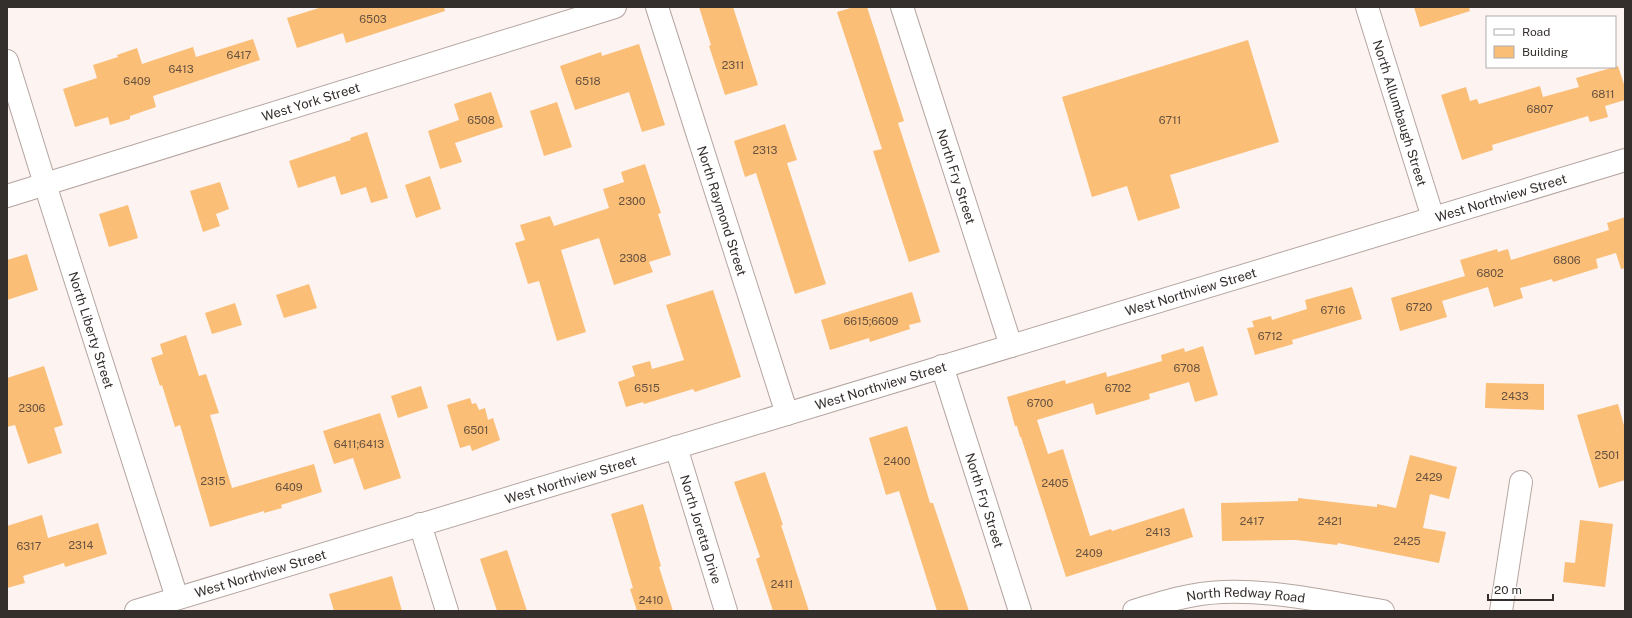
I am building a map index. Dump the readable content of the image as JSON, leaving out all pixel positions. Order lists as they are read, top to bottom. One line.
{"streets":{"street":["West York Street","North Allumbaugh Street","North Fry Street","West Northview Street","North Raymond Street","North Liberty Street","North Joretta Drive","North Redway Road"]},"crossings":[["West York Street","North Liberty Street"],["North Allumbaugh Street","West Northview Street"],["North Fry Street","West Northview Street"],["West Northview Street","North Raymond Street"],["West Northview Street","North Liberty Street"],["West Northview Street","North Joretta Drive"]],"house_numbers":["6503","6417","2311","6413","6409","6518","6811","6807","6508","6711","2313","2300","2308","6806","6802","6720","6716","6615;6609","6712","6708","6515","6702","2433","6700","2306","6501","6411;6413","2501","2400","2429","2315","2405","6409","2417","2421","2413","2425","2314","6317","2409","2411","2410"],"legend":["Road","Building"],"scale_bar":"20 m"}
